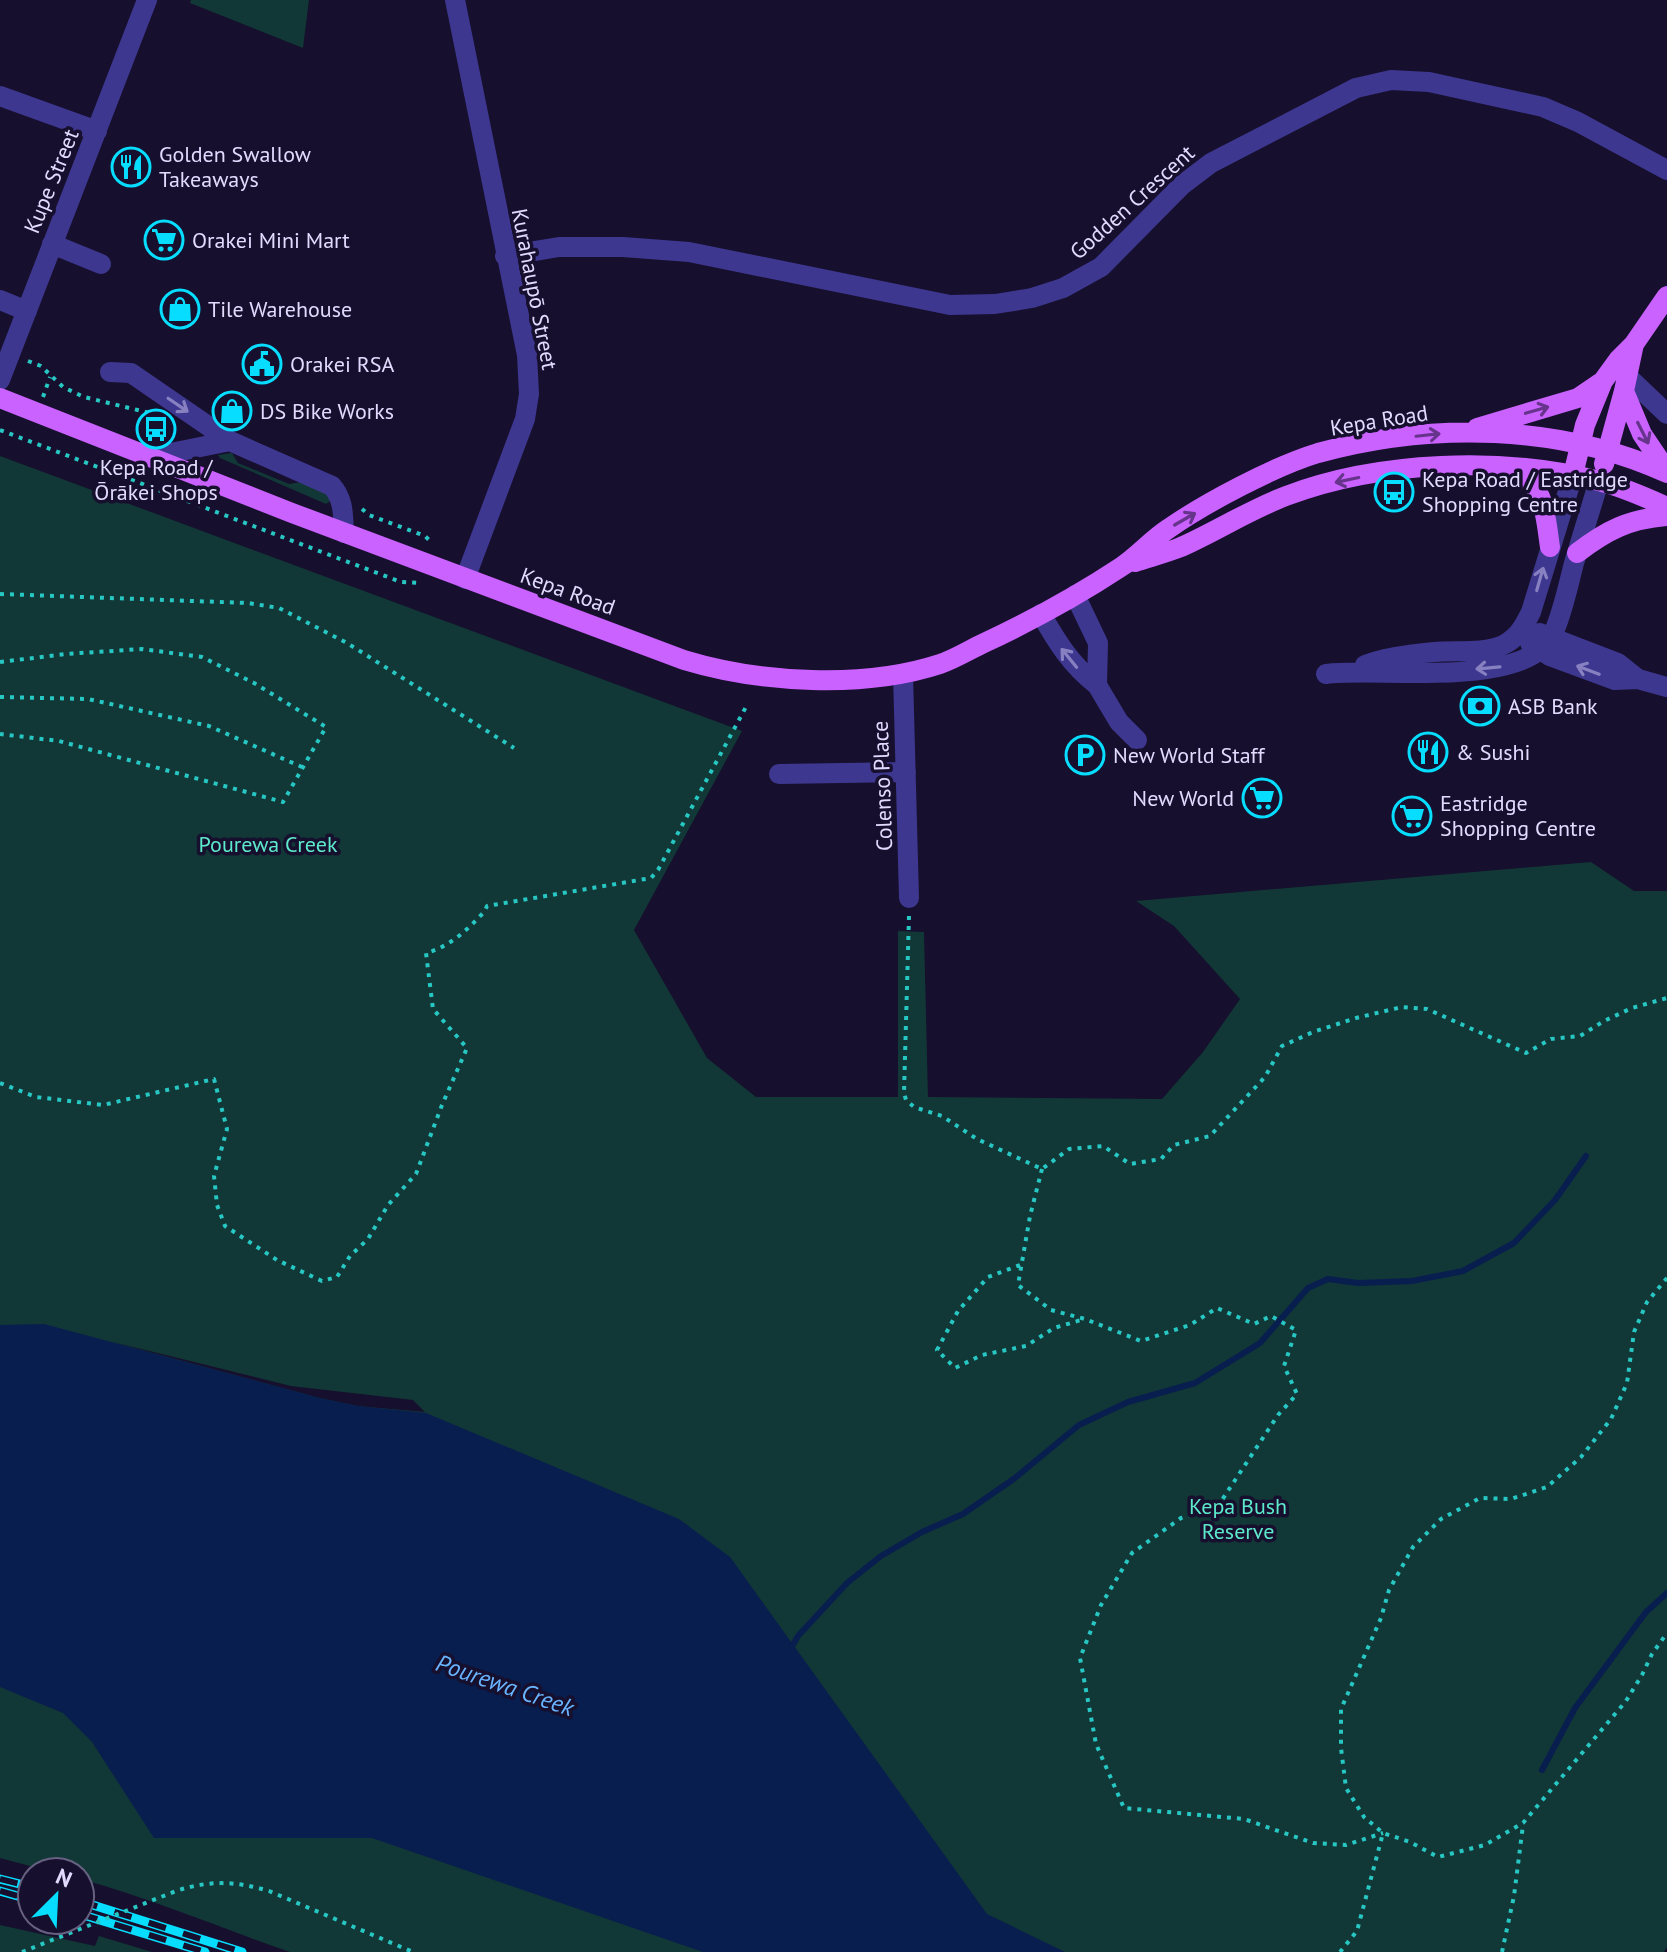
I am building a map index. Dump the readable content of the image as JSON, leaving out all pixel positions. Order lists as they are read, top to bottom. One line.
{"streets":{"main road":["Kepa Road"],"street":["Kupe Street","Godden Crescent","Kurahaupō Street","Colenso Place"]},"crossings":[["Godden Crescent","Kurahaupō Street"],["Kurahaupō Street","Kepa Road"],["Kepa Road","Colenso Place"]],"water":["Pourewa Creek"],"parks":["Pourewa Creek","Kepa Bush Reserve"],"places":{"restaurant":["Golden Swallow Takeaways","& Sushi"],"supermarket":["Orakei Mini Mart","New World","Eastridge Shopping Centre"],"shop":["Tile Warehouse","DS Bike Works"],"public building":["Orakei RSA"],"bus stop":["Kepa Road / Ōrākei Shops","Kepa Road / Eastridge Shopping Centre"],"bank":["ASB Bank"],"parking":["New World Staff"]},"north":"top right"}
